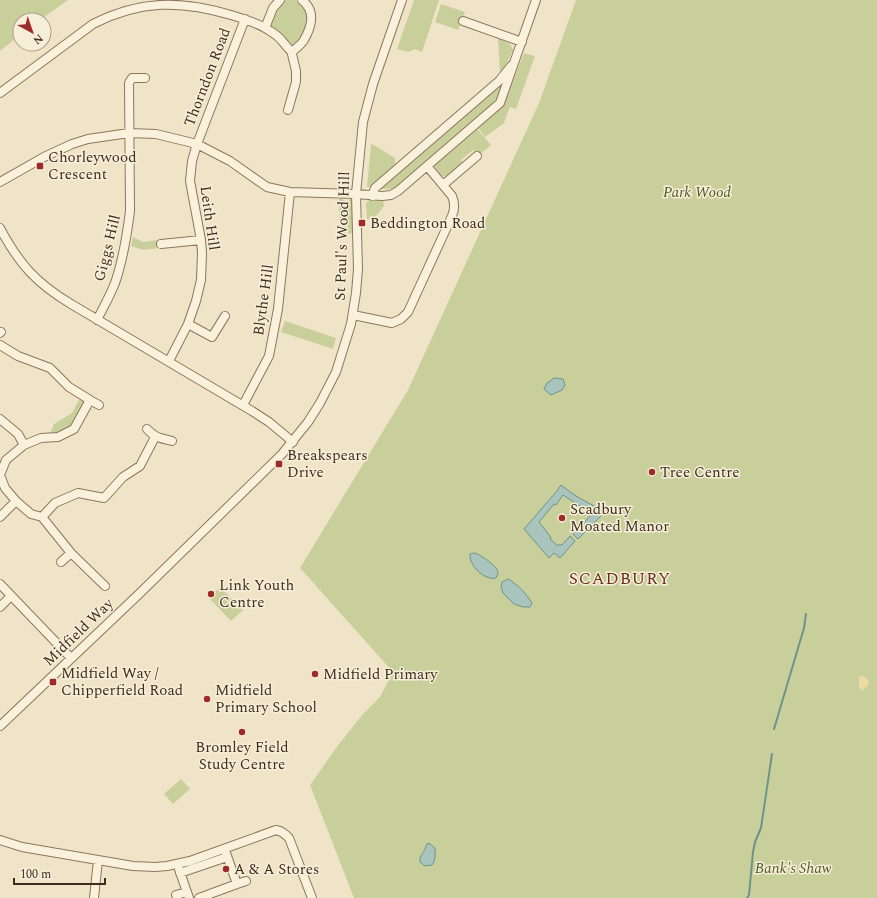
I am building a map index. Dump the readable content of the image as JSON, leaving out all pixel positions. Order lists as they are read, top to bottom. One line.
{"streets":{"street":["Thorndon Road","Leith Hill","St Paul's Wood Hill","Giggs Hill","Blythe Hill","Midfield Way"]},"crossings":[["Thorndon Road","Leith Hill"],["St Paul's Wood Hill","Midfield Way"]],"districts":["SCADBURY"],"parks":["Park Wood","Bank's Shaw"],"places":{"transit":["Chorleywood Crescent","Beddington Road","Breakspears Drive","Midfield Way / Chipperfield Road"],"other":["Tree Centre","Scadbury Moated Manor","Link Youth Centre","Midfield Primary","Midfield Primary School","Bromley Field Study Centre","A & A Stores"]},"scale_bar":"100 m","north":"bottom right"}
